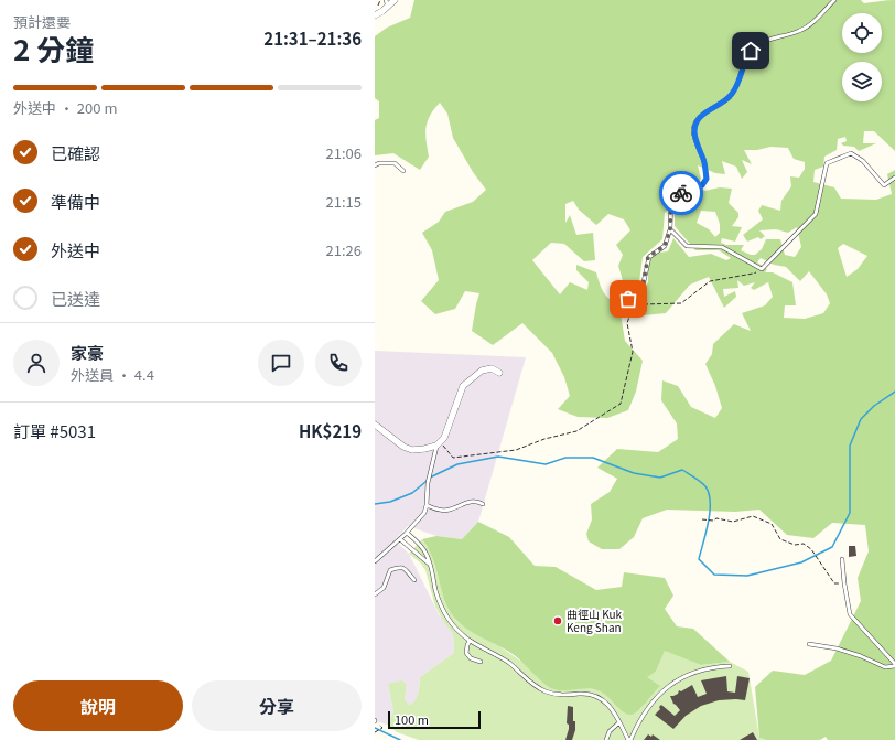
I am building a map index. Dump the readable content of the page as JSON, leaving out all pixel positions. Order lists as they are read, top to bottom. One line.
{"places":["曲徑山 Kuk Keng Shan"],"scale_bar":"100 m","page":{"heading":["2 分鐘","預計還要","21:31–21:36"],"panel":["家豪","外送員 · 4.4","訂單 #5031","HK$219"],"bar":"外送中 · 200 m","list":[["已確認","21:06"],["準備中","21:15"],["外送中","21:26"],"已送達"],"buttons":["說明","分享"],"scale":"100 m"}}
